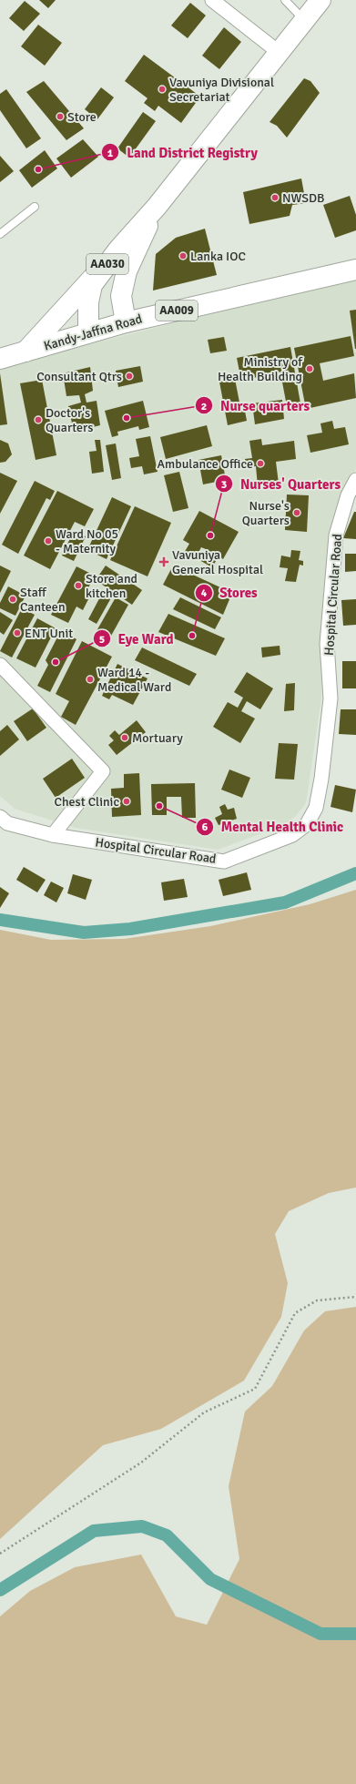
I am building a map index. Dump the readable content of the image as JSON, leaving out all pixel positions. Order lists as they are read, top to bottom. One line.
{"streets":{"highway":["AA030","AA009","Kandy-Jaffna Road"],"street":["Hospital Circular Road"]},"crossings":[["AA030","Kandy-Jaffna Road"]],"places":{"other":["Vavuniya Divisional Secretariat","Store","Land District Registry","NWSDB","Lanka IOC","Ministry of Health Building","Consultant Qtrs","Nurse quarters","Doctor's Quarters","Ambulance Office","Nurse's Quarters","Nurses' Quarters","Ward No 05 - Maternity","Store and kitchen","Staff Canteen","ENT Unit","Stores","Eye Ward","Ward 14 - Medical Ward","Mortuary","Chest Clinic","Mental Health Clinic"],"health":["Vavuniya General Hospital"]}}
